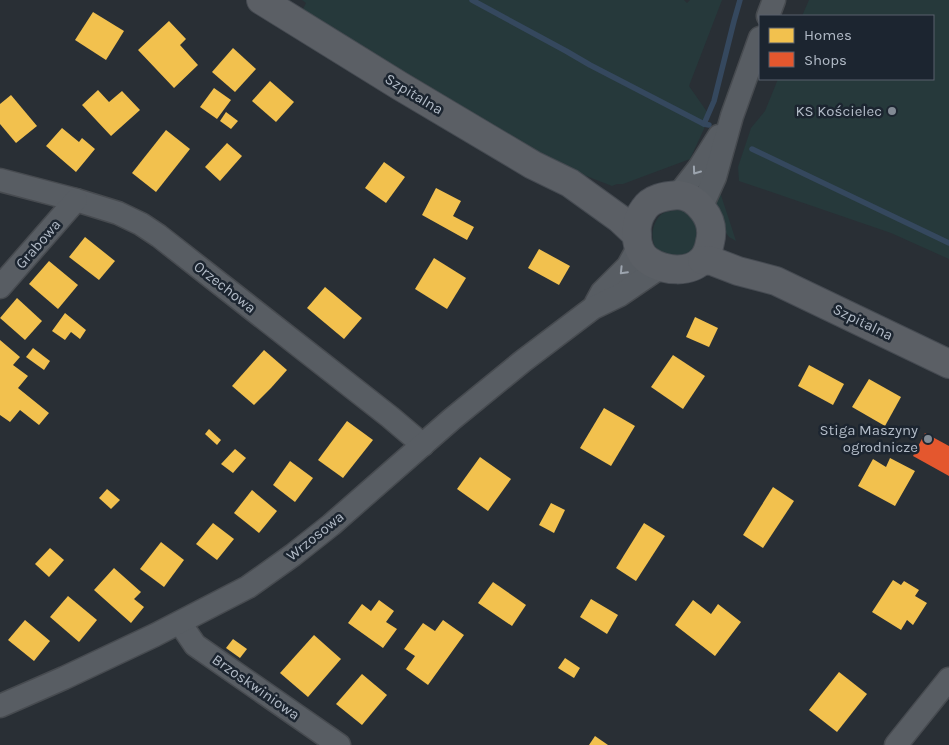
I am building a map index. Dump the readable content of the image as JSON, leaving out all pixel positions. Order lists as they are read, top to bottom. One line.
{"streets":{"main road":["Szpitalna"],"street":["Grabowa","Orzechowa","Wrzosowa","Brzoskwiniowa"]},"crossings":[["Szpitalna","Wrzosowa"],["Grabowa","Orzechowa"],["Orzechowa","Wrzosowa"],["Wrzosowa","Brzoskwiniowa"]],"places":["KS Kościelec","Stiga Maszyny ogrodnicze"],"legend":["Homes","Shops"]}
